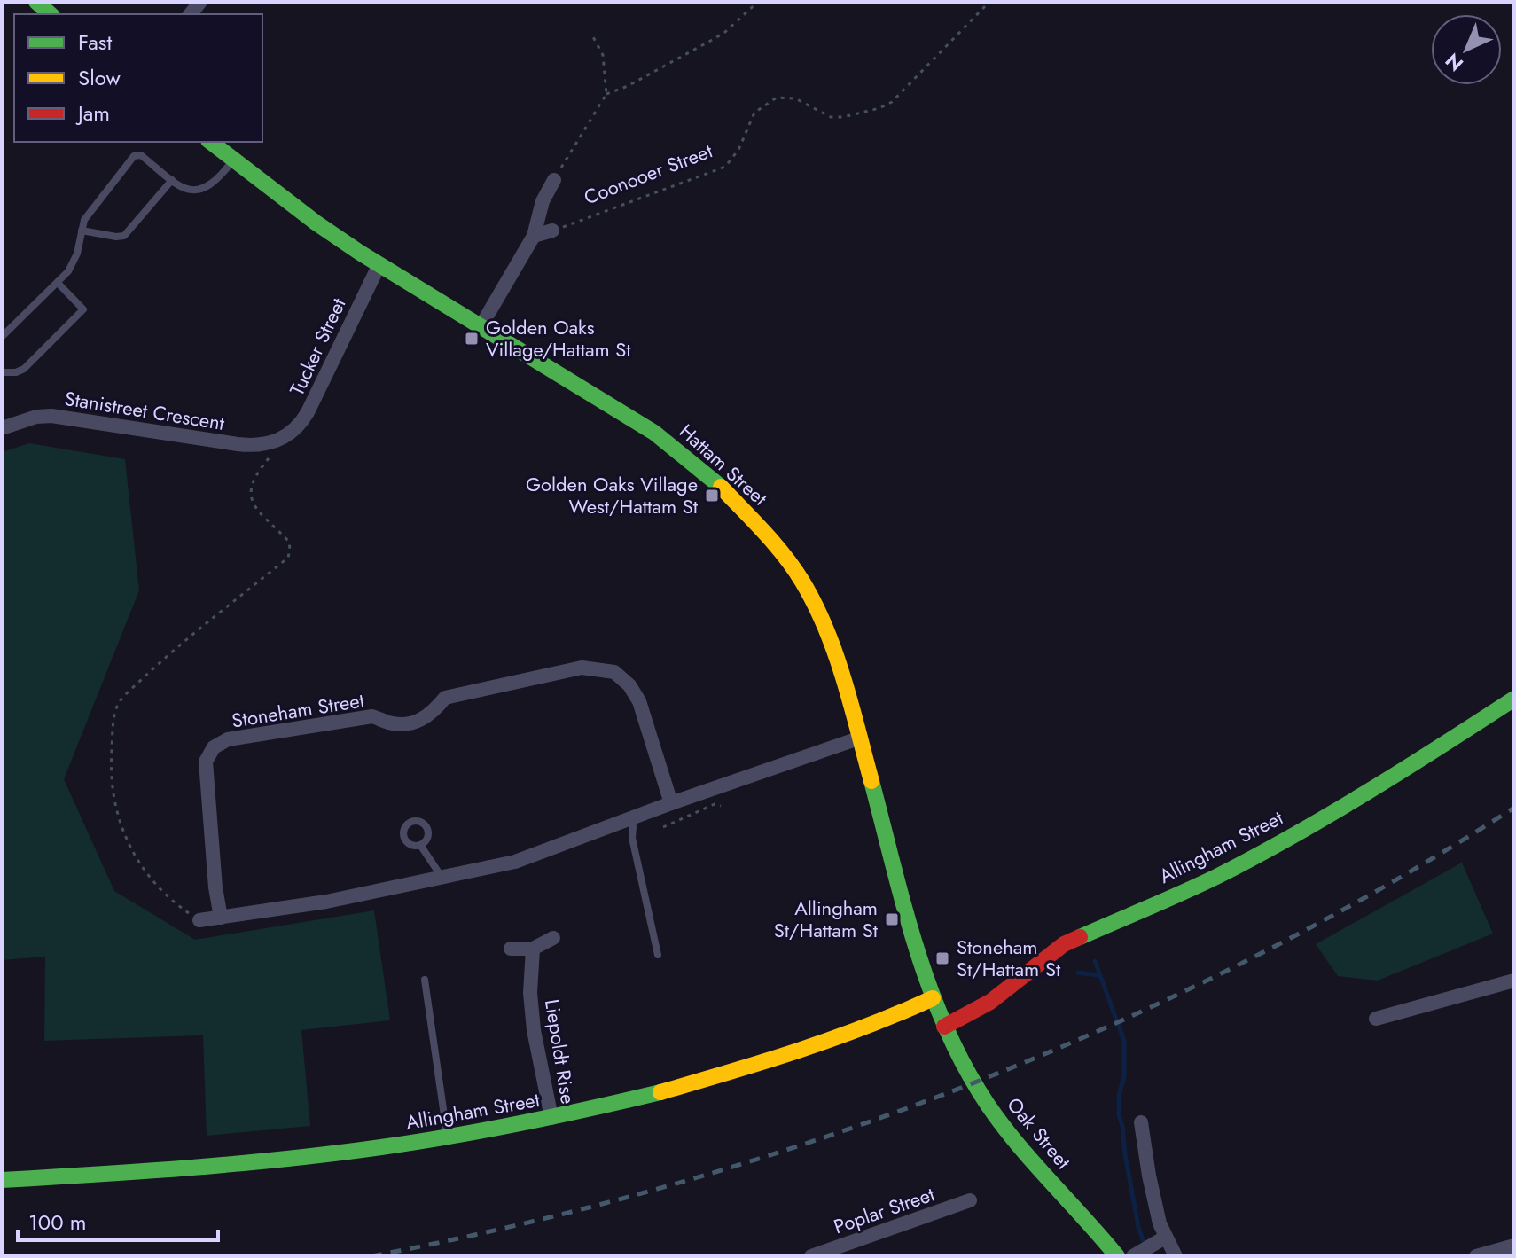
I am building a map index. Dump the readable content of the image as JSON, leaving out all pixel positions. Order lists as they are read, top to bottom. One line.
{"streets":{"street":["Coonooer Street","Tucker Street","Stanistreet Crescent","Hattam Street","Stoneham Street","Allingham Street","Liepoldt Rise","Oak Street","Poplar Street"]},"crossings":[["Coonooer Street","Hattam Street"],["Tucker Street","Stanistreet Crescent"],["Tucker Street","Hattam Street"],["Hattam Street","Allingham Street"],["Hattam Street","Oak Street"],["Allingham Street","Liepoldt Rise"],["Allingham Street","Oak Street"]],"places":{"transit":["Golden Oaks Village/Hattam St","Golden Oaks Village West/Hattam St","Allingham St/Hattam St","Stoneham St/Hattam St"]},"legend":["Fast","Slow","Jam"],"scale_bar":"100 m","north":"bottom left"}
